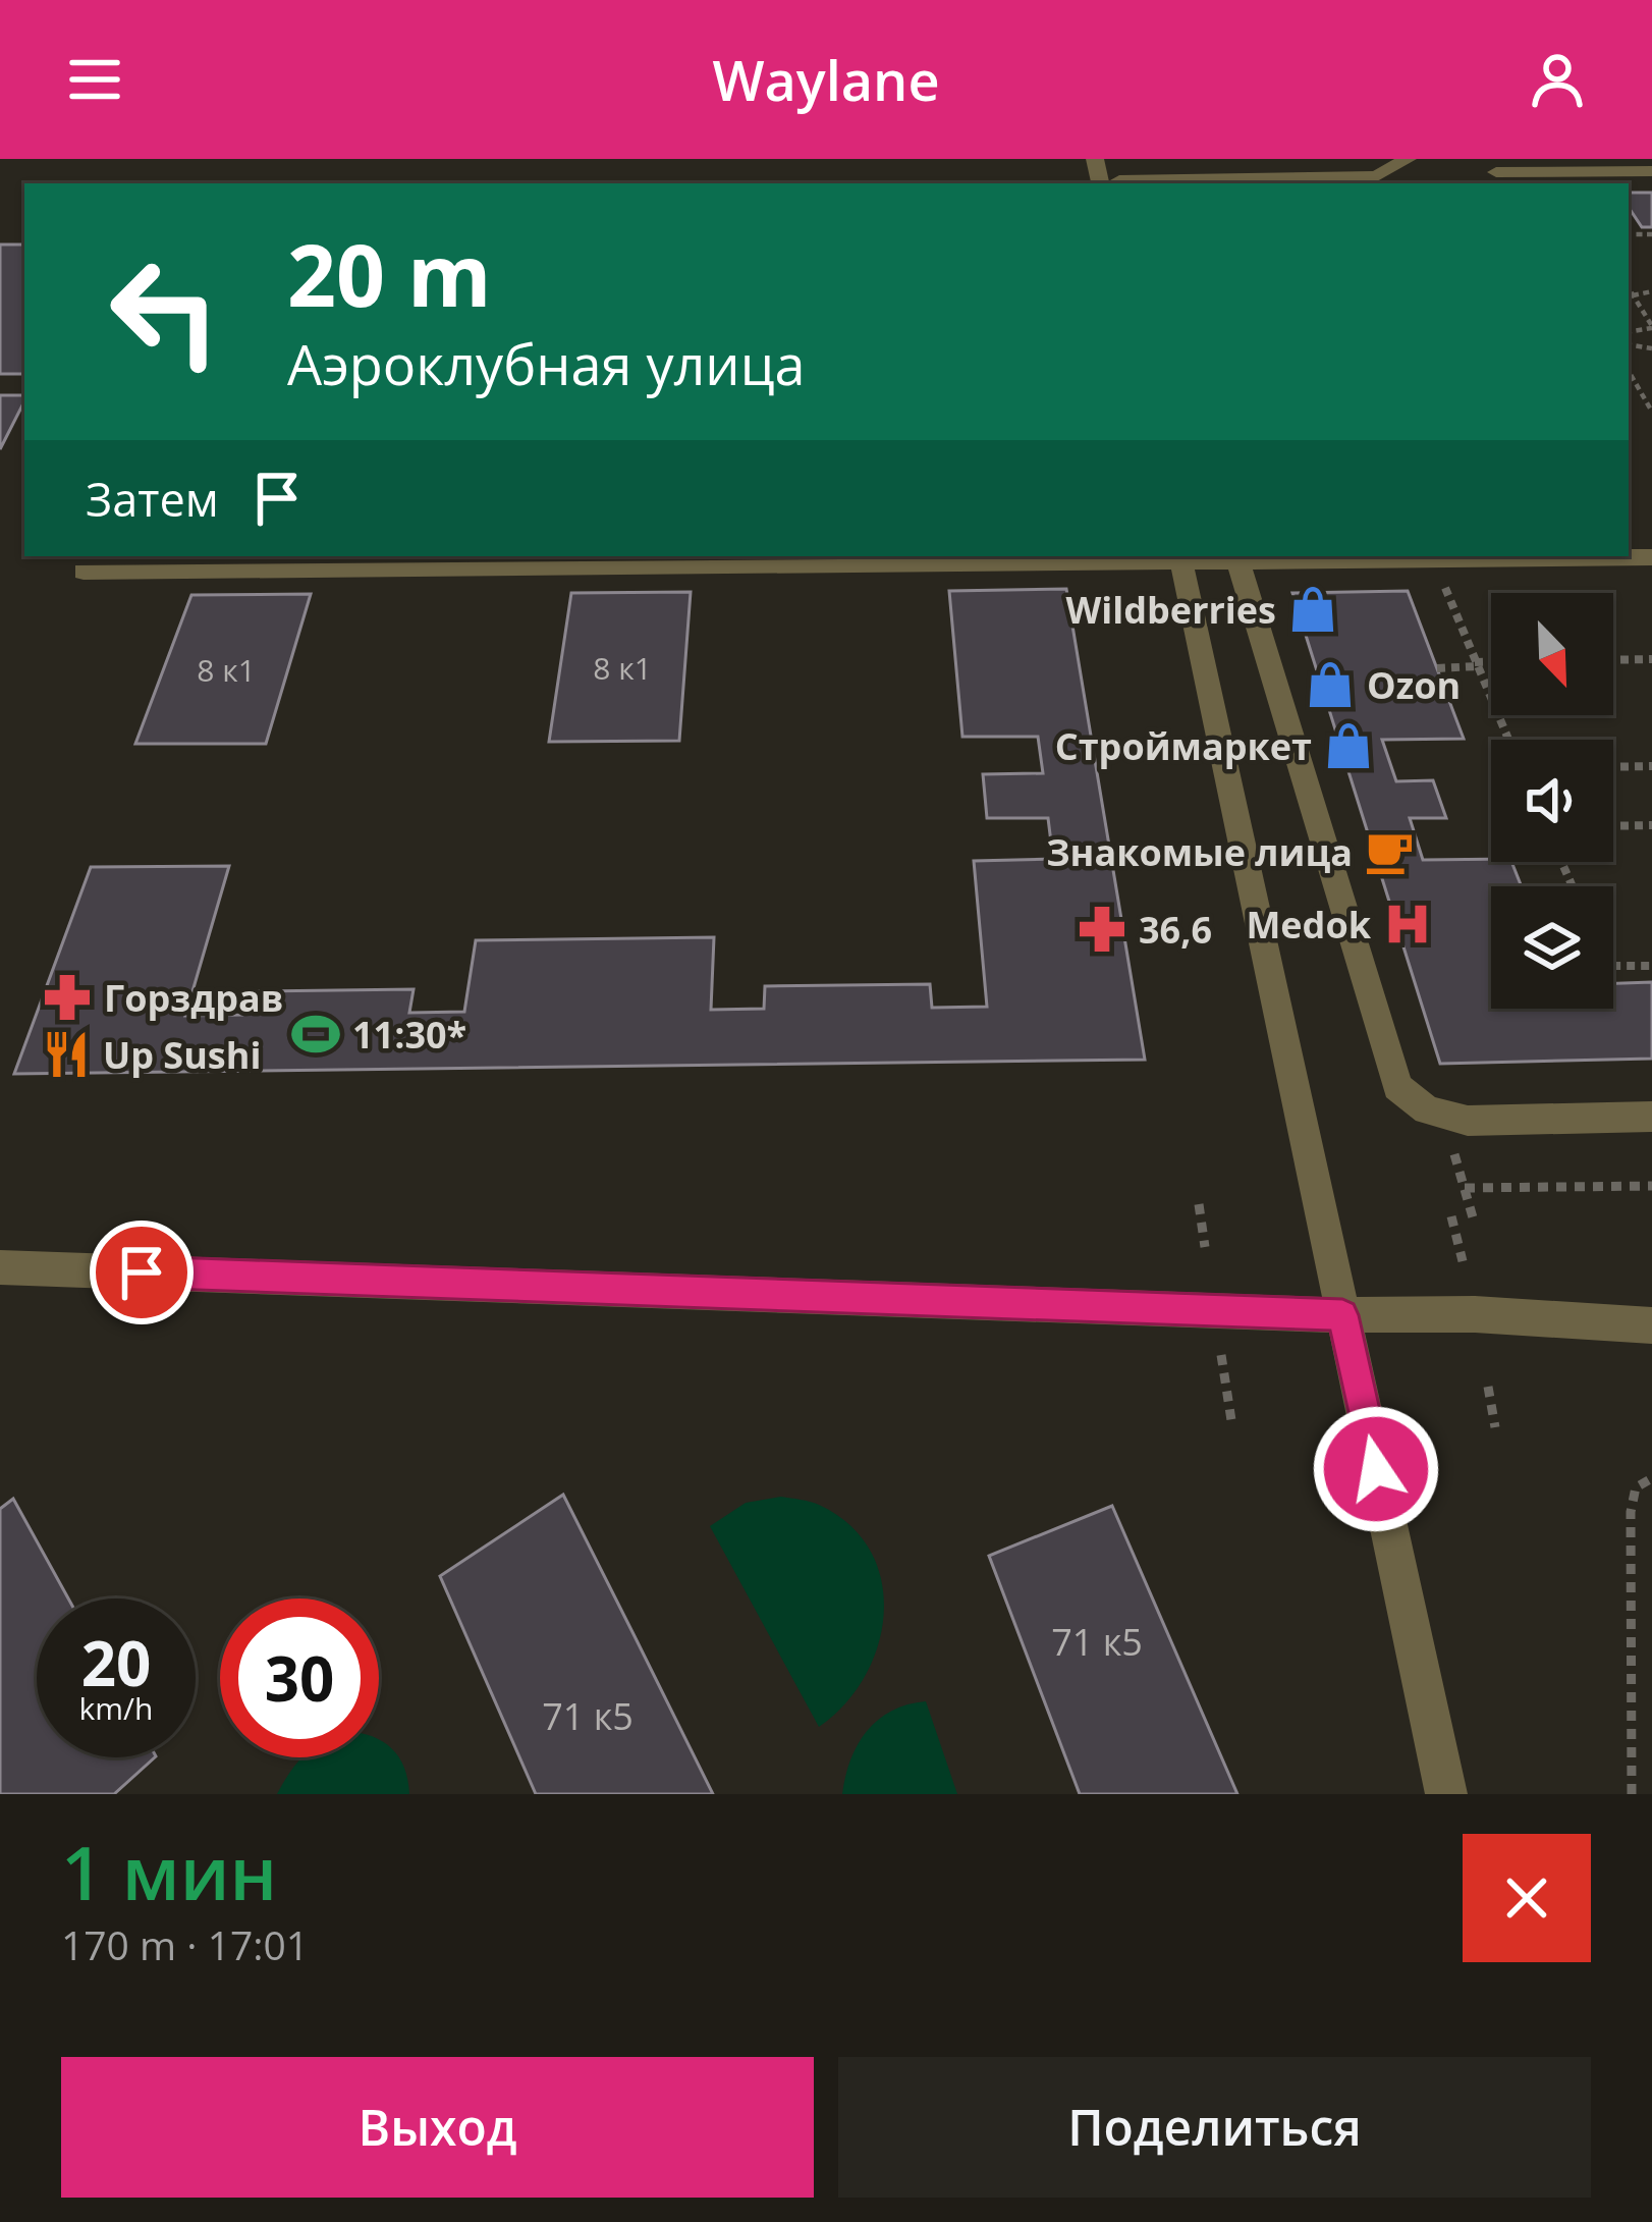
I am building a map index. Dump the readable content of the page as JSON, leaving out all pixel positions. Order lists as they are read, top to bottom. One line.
{"places":{"shop":["Wildberries","Ozon","Строймаркет"],"cafe":["Знакомые лица"],"hospital":["Medok"],"pharmacy":["36,6","Горздрав"],"sports":["11:30*"],"restaurant":["Up Sushi"]},"house_numbers":["8 к1","8 к1","71 к5","71 к5"],"north":"bottom right","page":{"header":"Waylane","turn":["20 m","Аэроклубная улица"],"then":"Затем","speed":"20 km/h","limit":"30","heading":["1 мин","170 m · 17:01"],"buttons":["Выход","Поделиться"]}}
